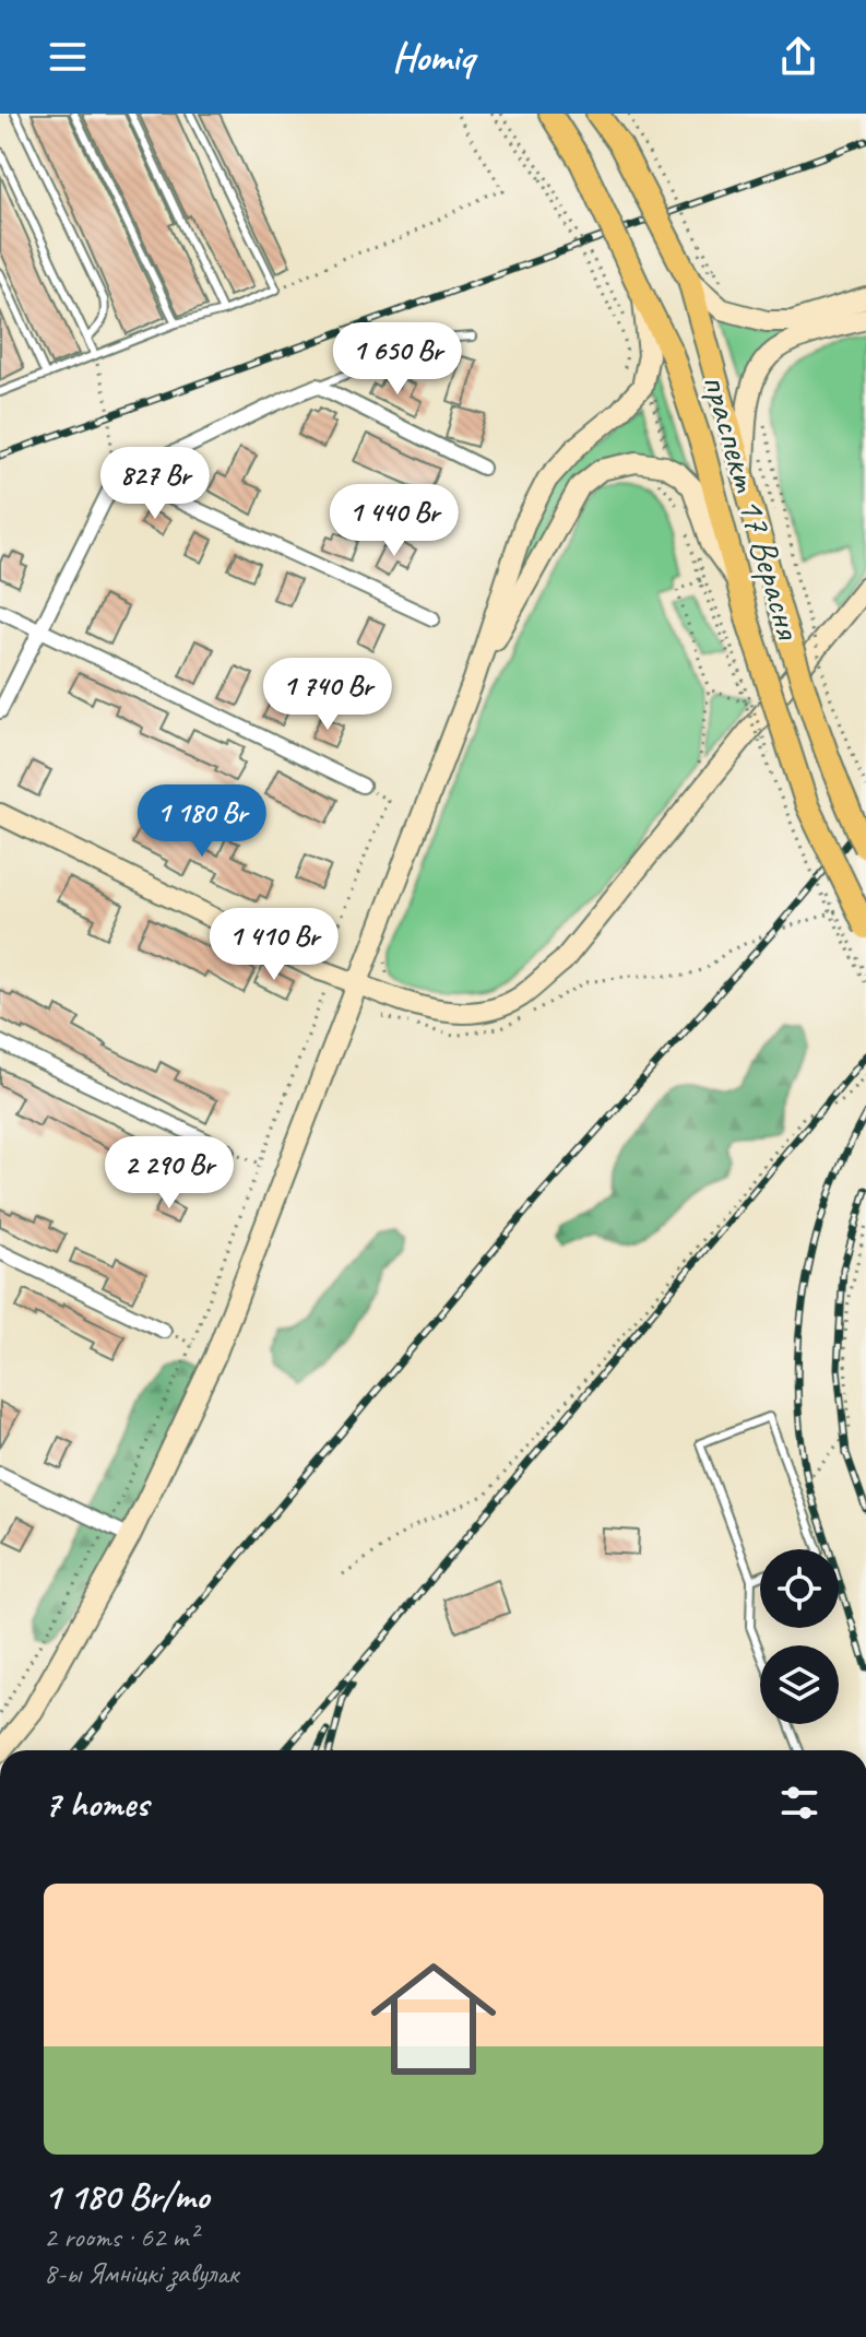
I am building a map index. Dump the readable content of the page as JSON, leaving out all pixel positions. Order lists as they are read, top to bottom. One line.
{"streets":{"main road":["праспект 17 Верасня"]},"page":{"header":"Homiq","price":["1 650 Br","827 Br","1 440 Br","1 740 Br","1 180 Br","1 410 Br","2 290 Br"],"heading":"7 homes","list":[{"name":"1 180 Br/mo","note":"2 rooms · 62 m² · 8-ы Ямніцкі завулак"}]}}
